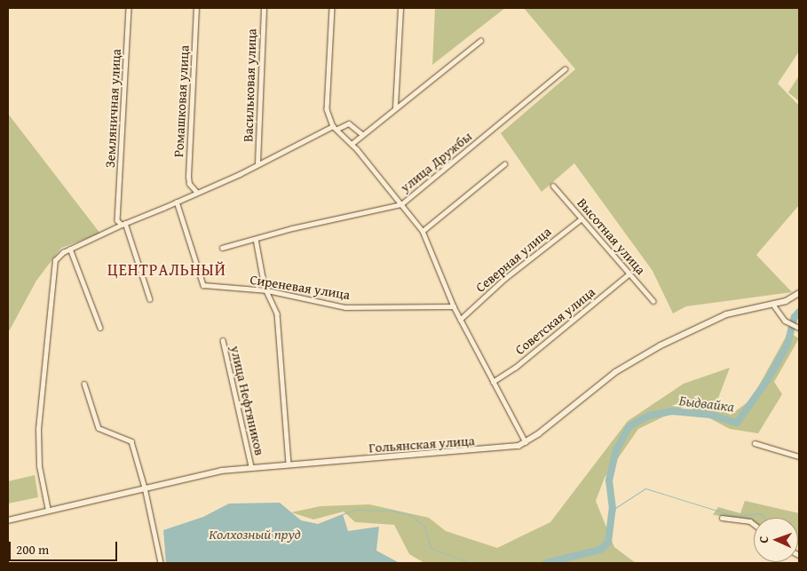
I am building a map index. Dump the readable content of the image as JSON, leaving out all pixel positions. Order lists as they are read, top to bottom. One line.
{"streets":{"main road":["Гольянская улица"],"street":["Васильковая улица","Ромашковая улица","Земляничная улица","улица Дружбы","Высотная улица","Северная улица","Сиреневая улица","Советская улица","улица Нефтяников"]},"crossings":[["Высотная улица","Северная улица"],["Высотная улица","Советская улица"],["улица Нефтяников","Гольянская улица"]],"districts":["ЦЕНТРАЛЬНЫЙ"],"water":["Быдвайка","Колхозный пруд"],"scale_bar":"200 m","north":"left"}
